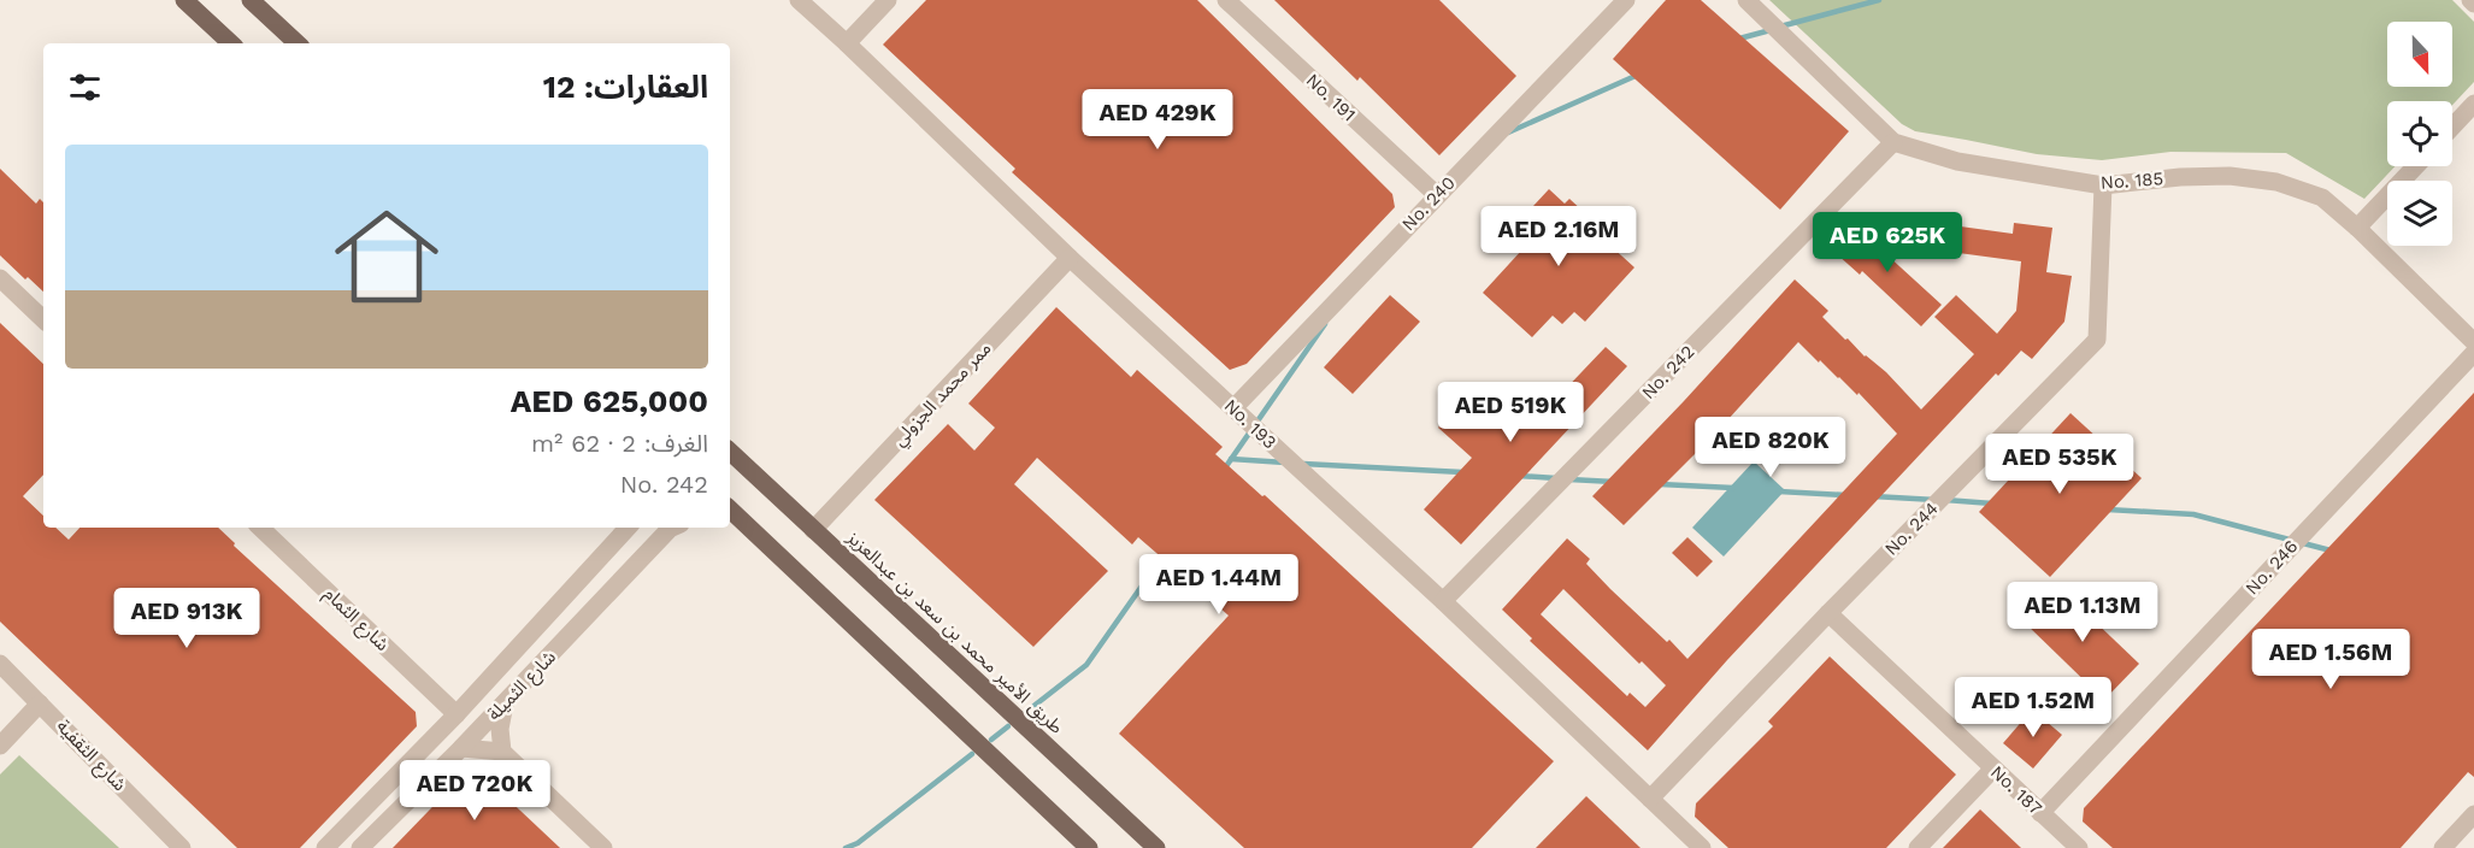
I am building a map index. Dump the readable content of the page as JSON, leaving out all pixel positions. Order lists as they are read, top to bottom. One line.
{"streets":{"main road":["طريق الأمير محمد بن سعد بن عبدالعزيز"],"street":["No. 191","No. 185","No. 240","No. 242","ممر محمد الجزولي","No. 193","No. 244","No. 246","شارع الثمام","شارع الثميلة","شارع الثقفية","No. 187"]},"crossings":[["No. 191","No. 240"],["No. 185","No. 242"],["No. 185","No. 244"],["No. 240","No. 193"],["No. 242","No. 193"],["ممر محمد الجزولي","No. 193"],["ممر محمد الجزولي","طريق الأمير محمد بن سعد بن عبدالعزيز"],["No. 193","No. 244"],["No. 244","No. 187"],["No. 246","No. 187"],["شارع الثمام","شارع الثميلة"]],"north":"bottom","page":{"heading":"العقارات: 12","price":["AED 429K","AED 2.16M","AED 625K","AED 519K","AED 820K","AED 535K","AED 1.44M","AED 1.13M","AED 913K","AED 1.56M","AED 1.52M","AED 720K"],"list":[{"name":"AED 625,000","note":"الغرف: 2 · 62 m² · No. 242"}]}}
